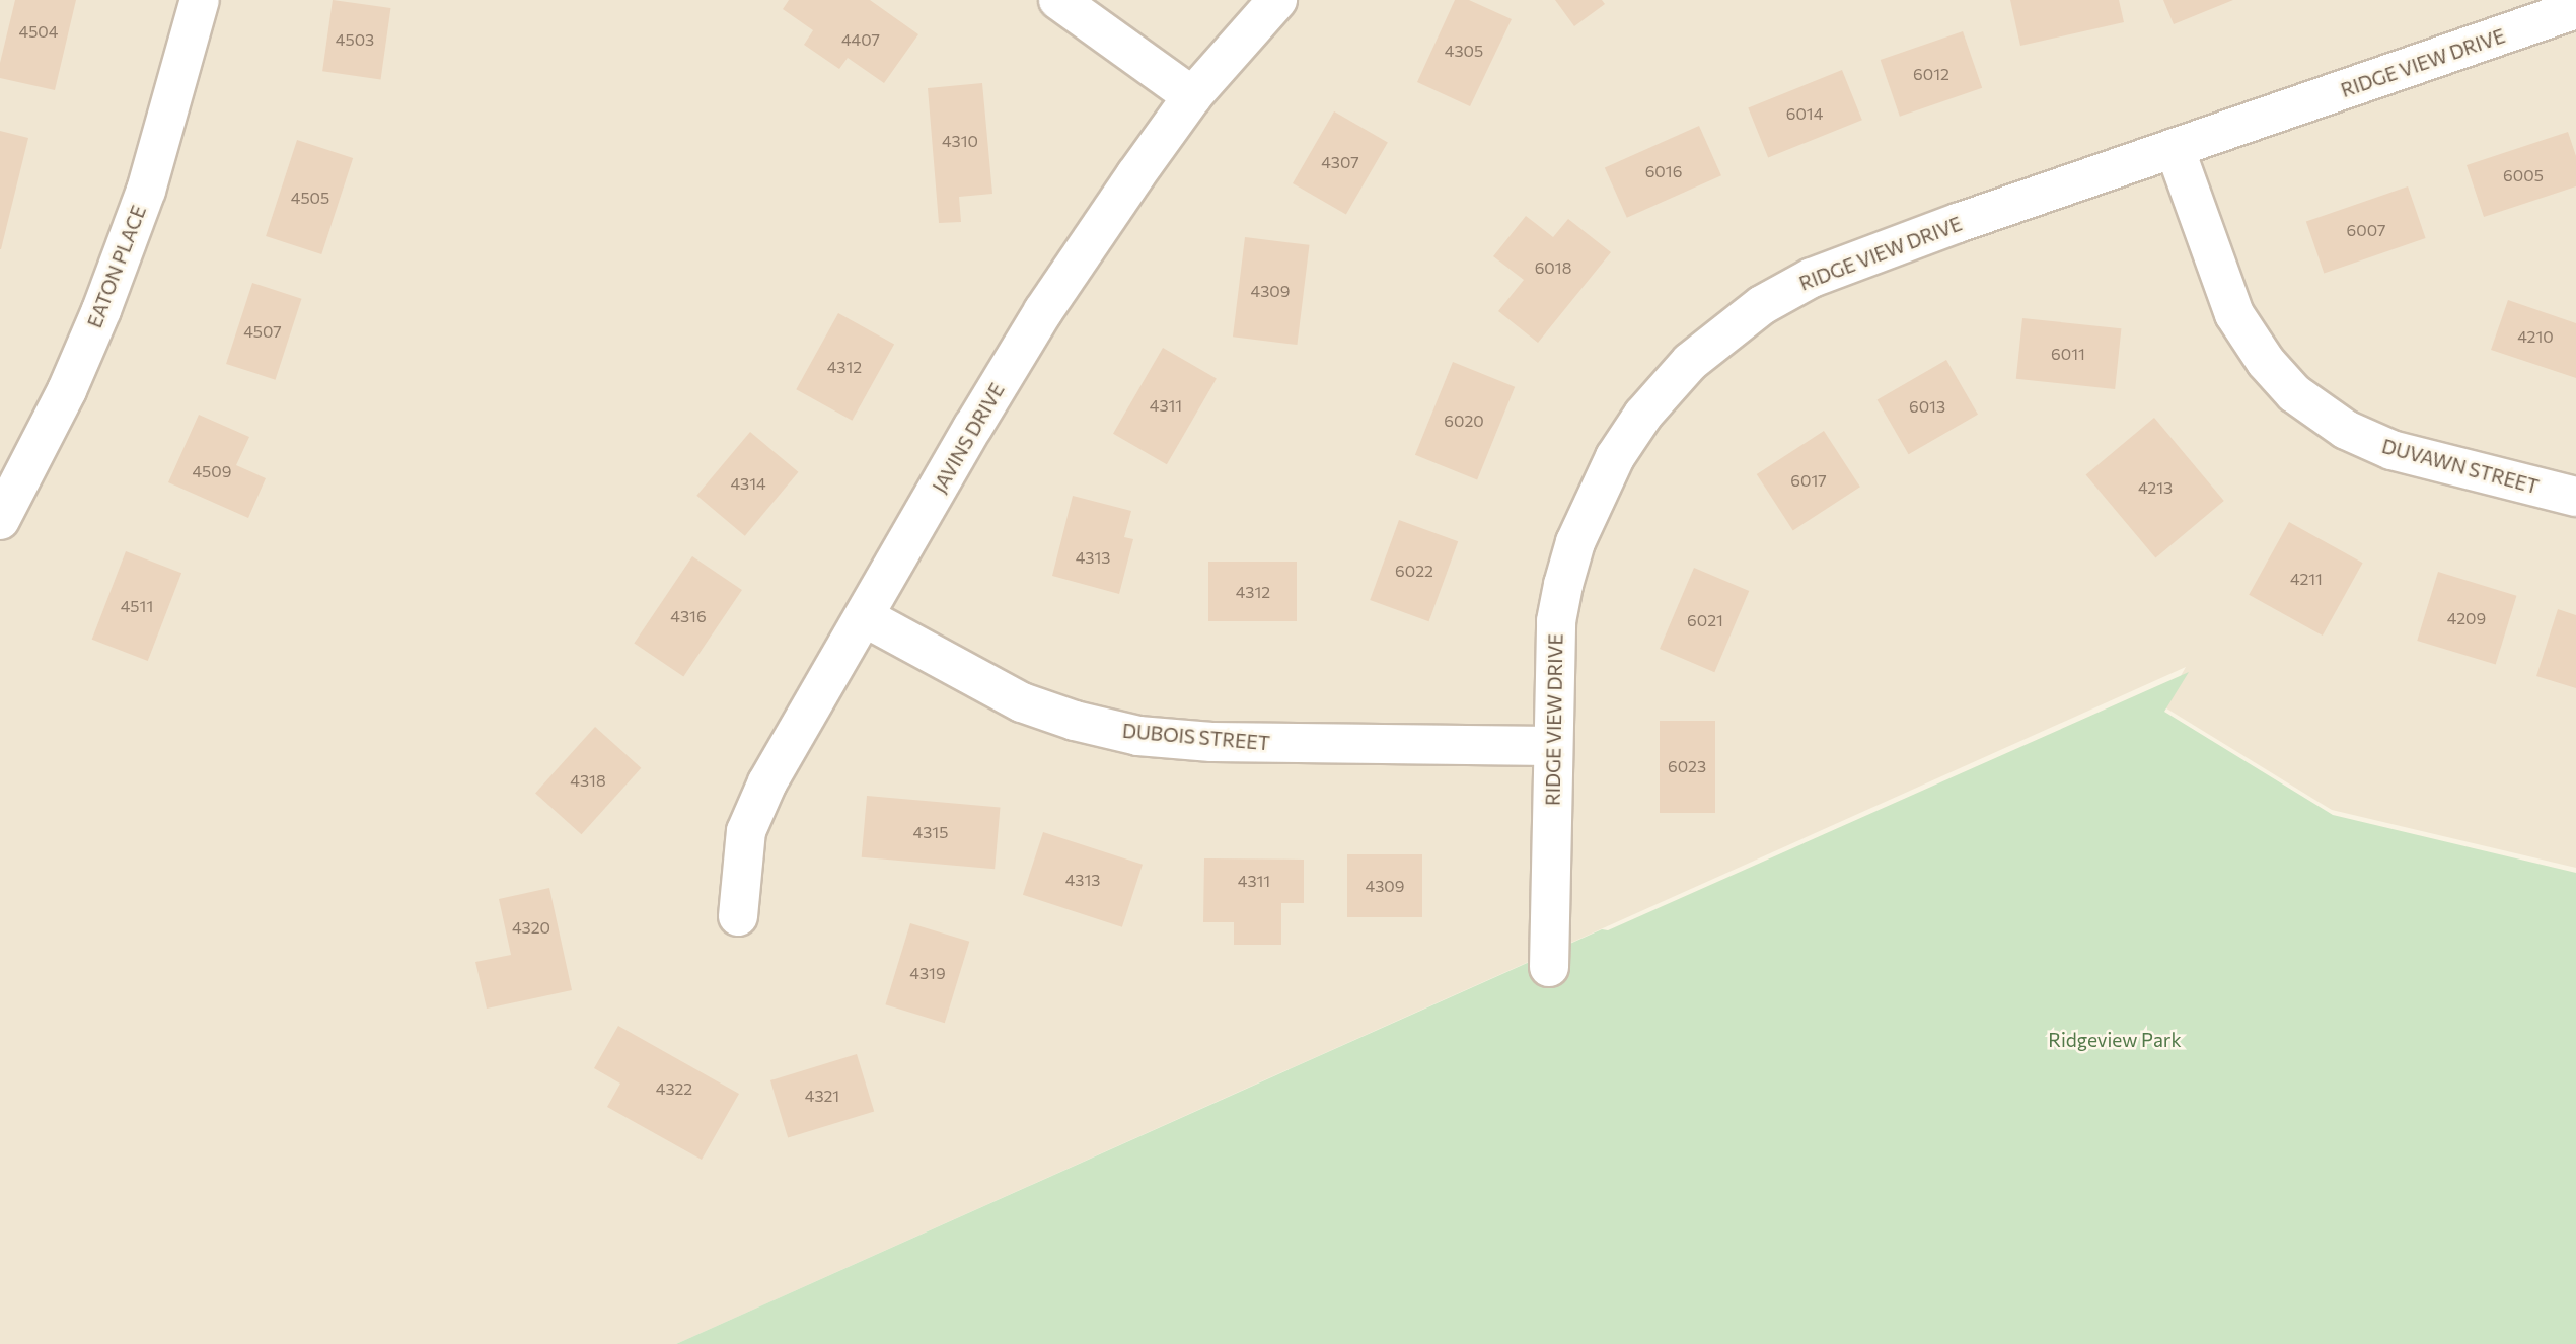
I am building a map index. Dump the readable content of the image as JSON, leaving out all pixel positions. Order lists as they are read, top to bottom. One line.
{"streets":{"street":["RIDGE VIEW DRIVE","EATON PLACE","JAVINS DRIVE","DUVAWN STREET","DUBOIS STREET"]},"crossings":[["RIDGE VIEW DRIVE","DUVAWN STREET"],["RIDGE VIEW DRIVE","DUBOIS STREET"],["JAVINS DRIVE","DUBOIS STREET"]],"parks":["Ridgeview Park"],"house_numbers":["4504","4503","4407","4305","6012","6014","4310","4307","6016","6005","4505","6007","6018","4309","4507","4210","6011","4312","4311","6013","6020","4509","6017","4314","4213","4313","6022","4211","4312","4511","4316","4209","6021","6023","4318","4315","4313","4311","4309","4320","4319","4322","4321"]}
